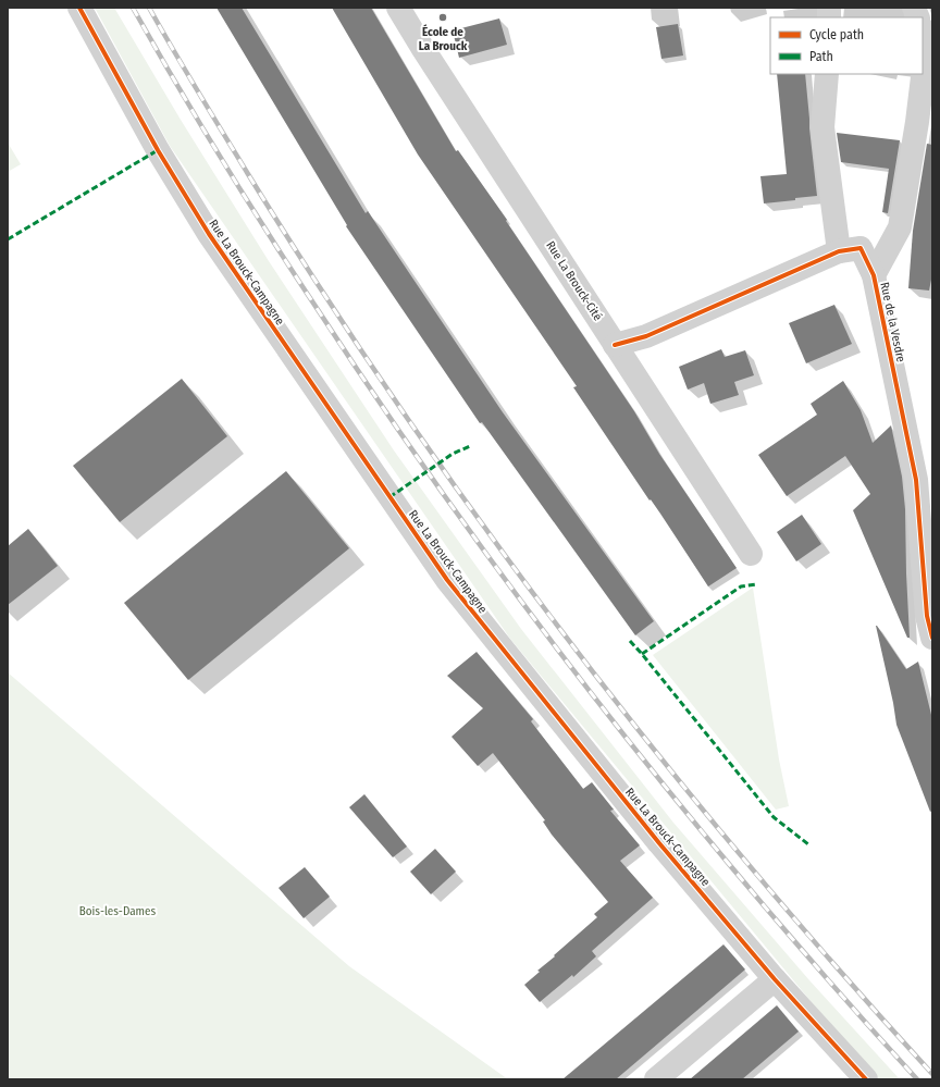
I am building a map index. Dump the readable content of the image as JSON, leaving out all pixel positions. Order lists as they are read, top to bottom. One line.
{"streets":{"street":["Rue La Brouck-Campagne","Rue La Brouck-Cité","Rue de la Vesdre"]},"crossings":[["Rue La Brouck-Cité","Rue de la Vesdre"]],"parks":["Bois-les-Dames"],"places":["École de La Brouck"],"legend":["Cycle path","Path"]}
